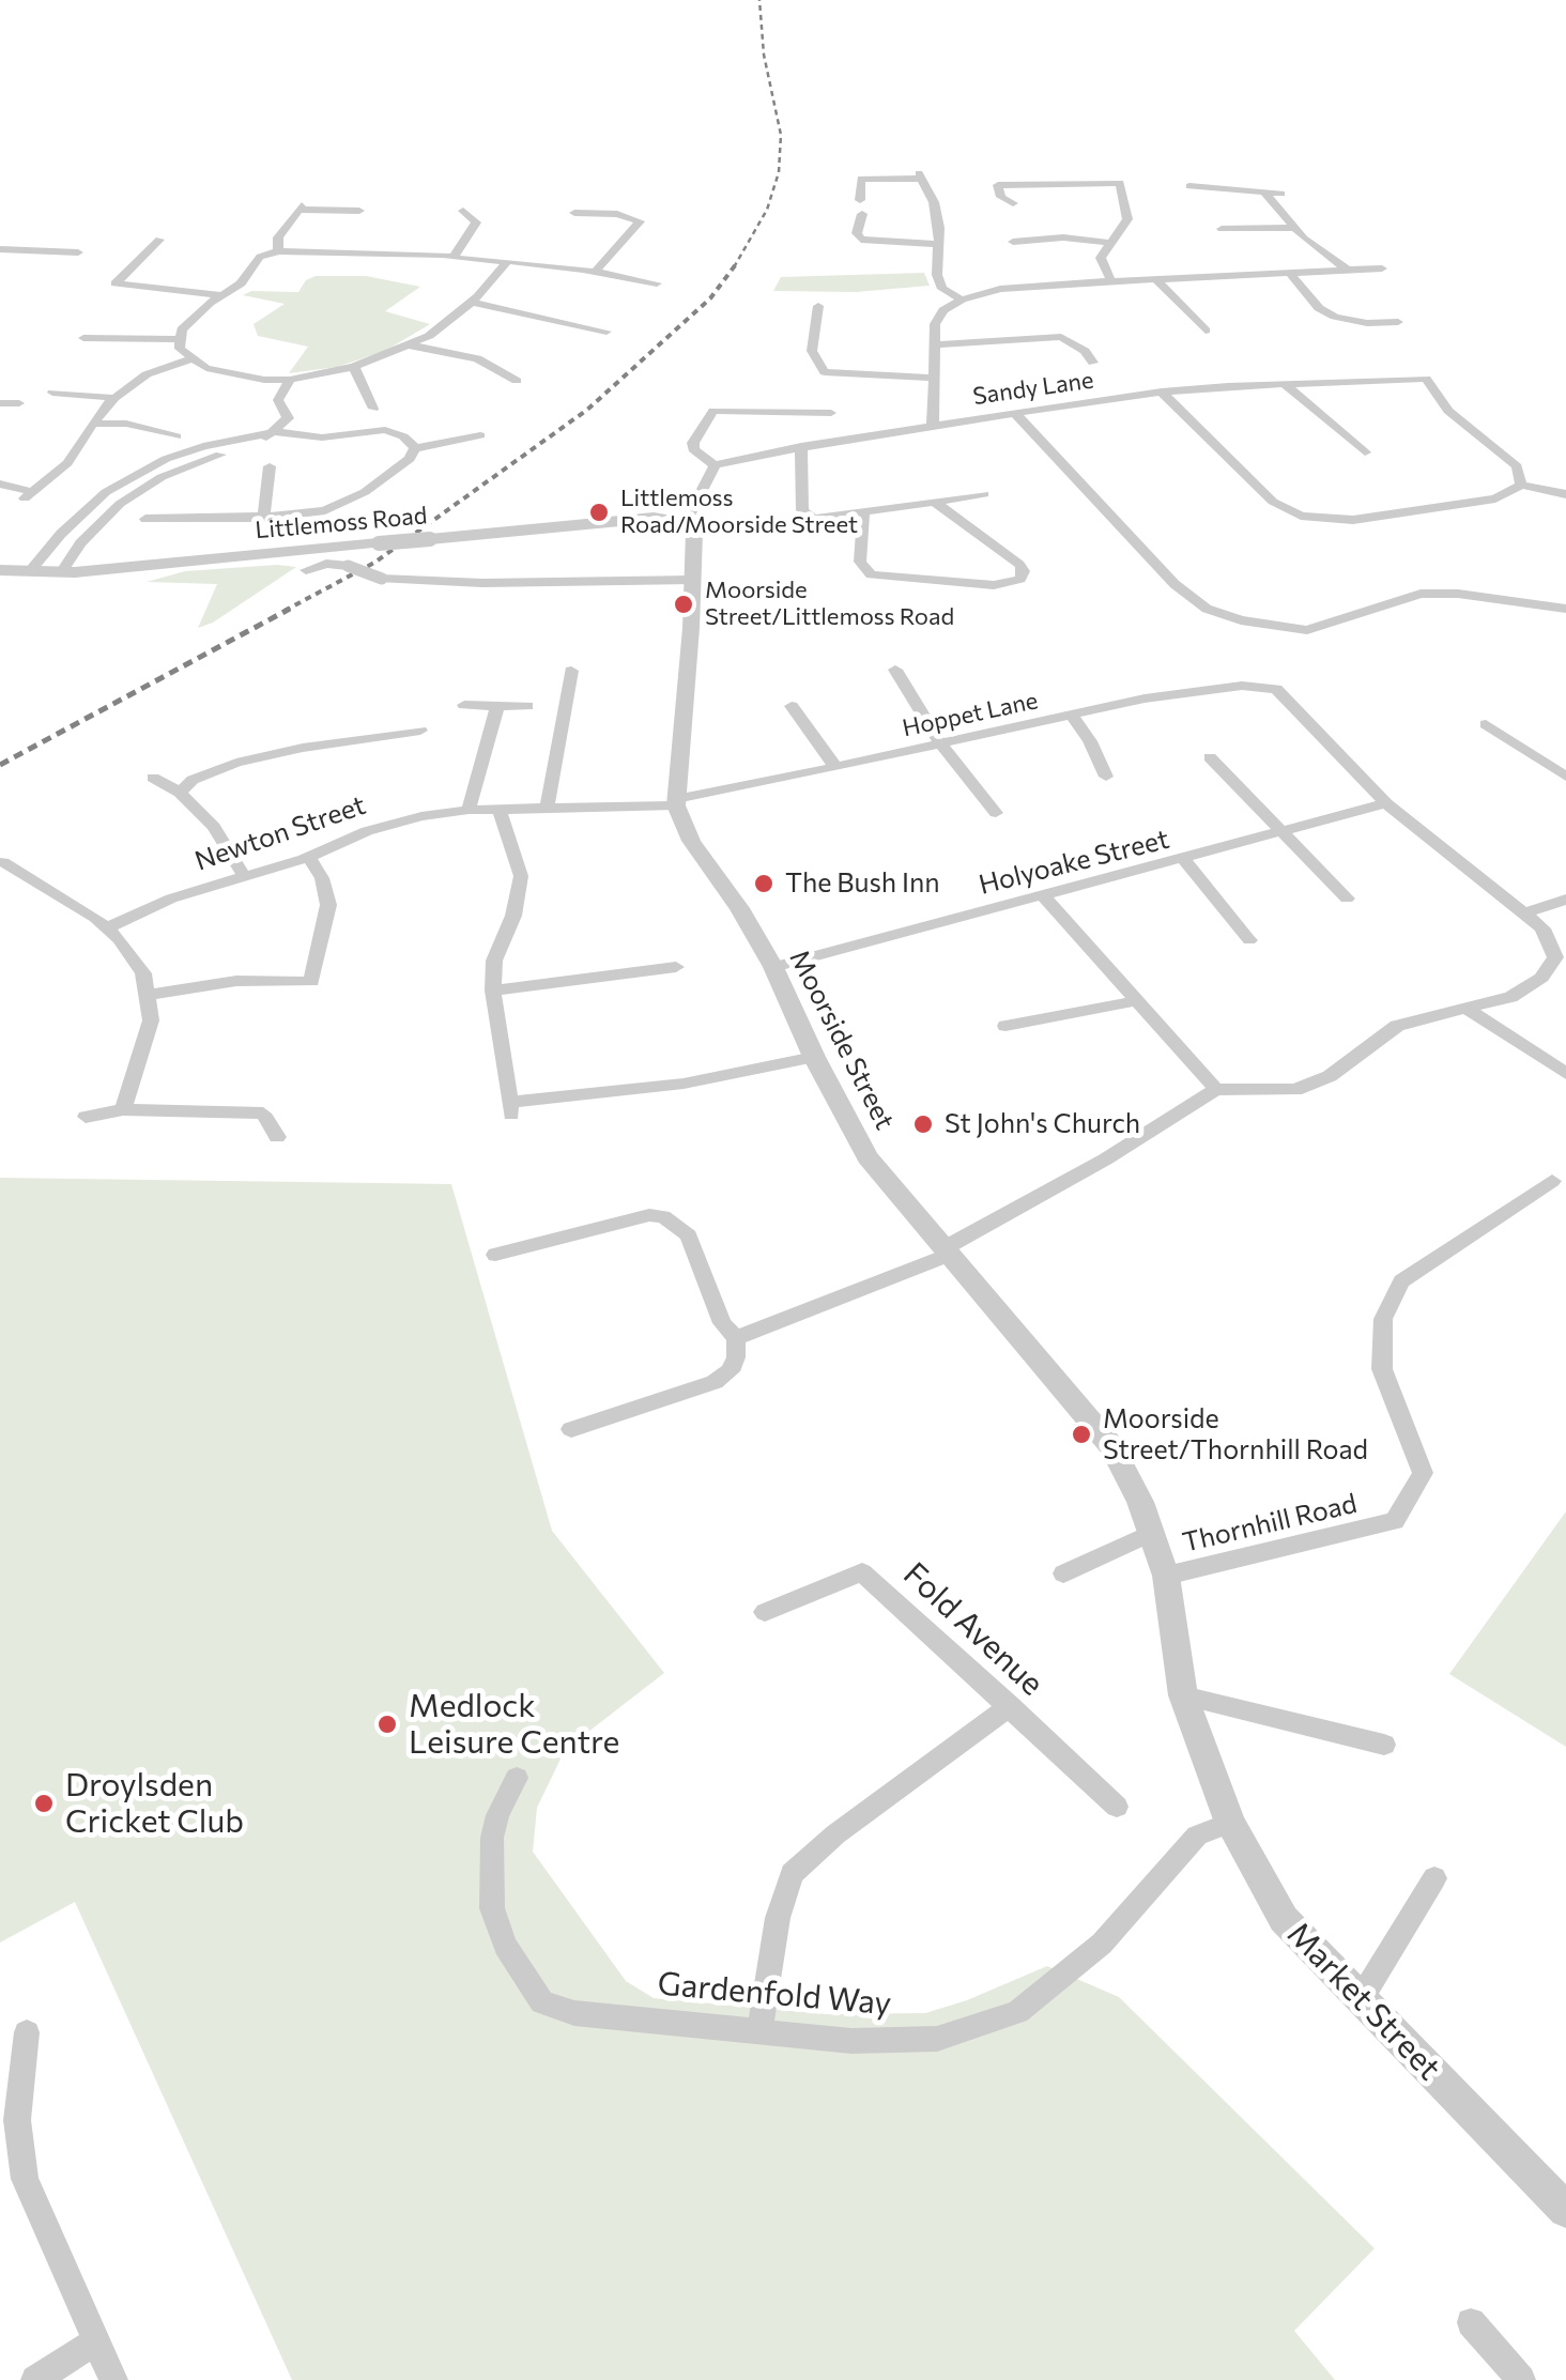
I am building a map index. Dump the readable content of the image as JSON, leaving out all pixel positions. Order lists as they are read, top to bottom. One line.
{"streets":{"street":["Sandy Lane","Littlemoss Road","Hoppet Lane","Newton Street","Holyoake Street","Moorside Street","Thornhill Road","Fold Avenue","Gardenfold Way","Market Street"]},"crossings":[["Hoppet Lane","Newton Street"],["Hoppet Lane","Holyoake Street"],["Hoppet Lane","Moorside Street"],["Newton Street","Moorside Street"],["Holyoake Street","Moorside Street"],["Moorside Street","Thornhill Road"],["Moorside Street","Market Street"],["Thornhill Road","Market Street"],["Gardenfold Way","Market Street"]],"places":["Littlemoss Road/Moorside Street","Moorside Street/Littlemoss Road","The Bush Inn","St John's Church","Moorside Street/Thornhill Road","Medlock Leisure Centre","Droylsden Cricket Club"]}
